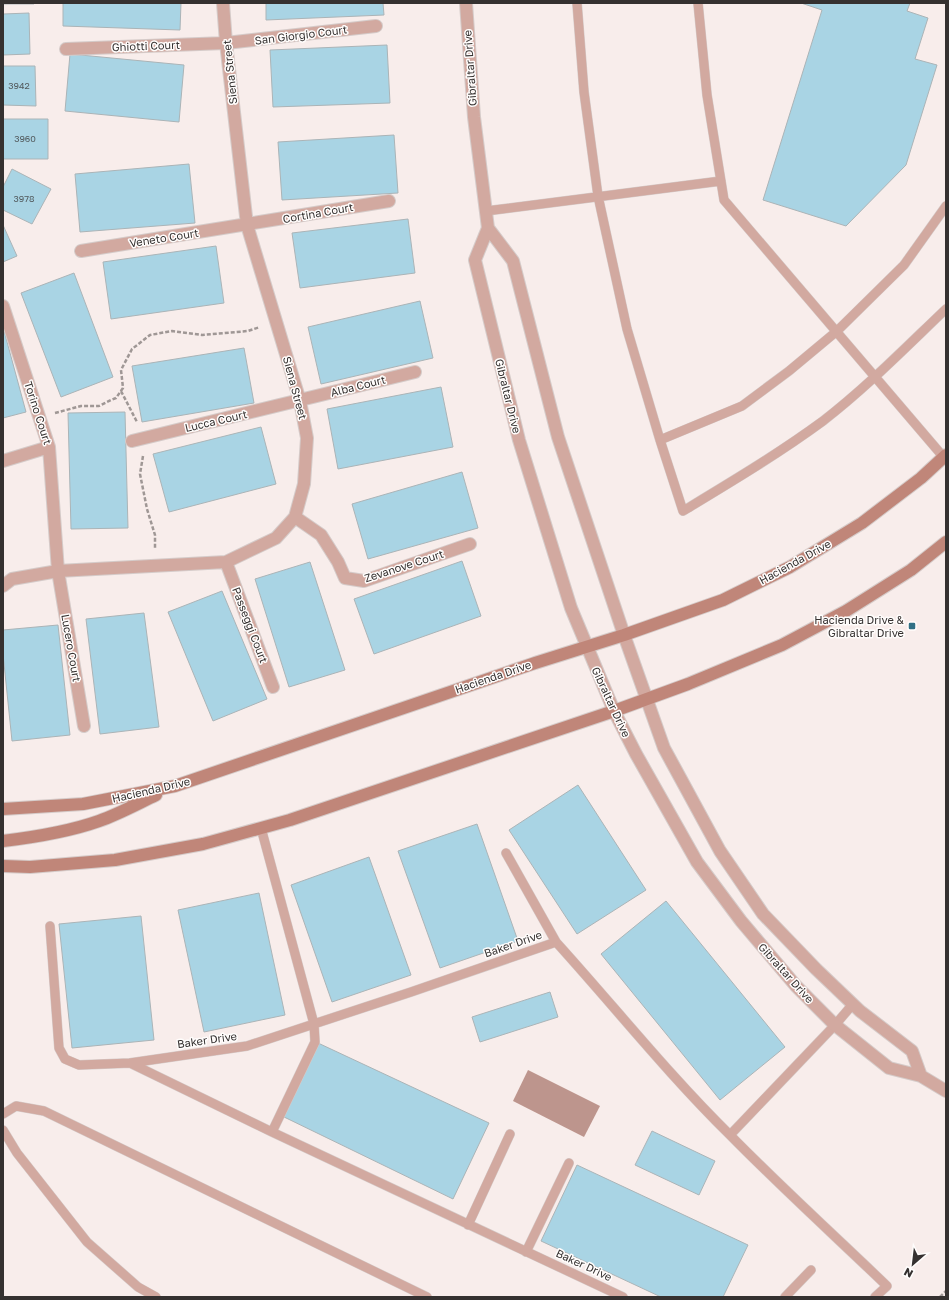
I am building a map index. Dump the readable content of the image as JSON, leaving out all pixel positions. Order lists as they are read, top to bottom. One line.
{"streets":{"main road":["Hacienda Drive"],"street":["San Giorgio Court","Ghiotti Court","Gibraltar Drive","Siena Street","Cortina Court","Veneto Court","Alba Court","Torino Court","Lucca Court","Zevanove Court","Passeggi Court","Lucero Court"],"lane":["Baker Drive"]},"crossings":[["San Giorgio Court","Ghiotti Court"],["San Giorgio Court","Siena Street"],["Ghiotti Court","Siena Street"],["Gibraltar Drive","Hacienda Drive"],["Siena Street","Cortina Court"],["Siena Street","Veneto Court"],["Siena Street","Alba Court"],["Siena Street","Torino Court"],["Siena Street","Lucca Court"],["Siena Street","Zevanove Court"],["Siena Street","Passeggi Court"],["Siena Street","Lucero Court"],["Cortina Court","Veneto Court"],["Alba Court","Lucca Court"],["Torino Court","Lucero Court"]],"places":{"transit":["Hacienda Drive & Gibraltar Drive"]},"house_numbers":["3942","3960","3978"],"north":"bottom left"}
